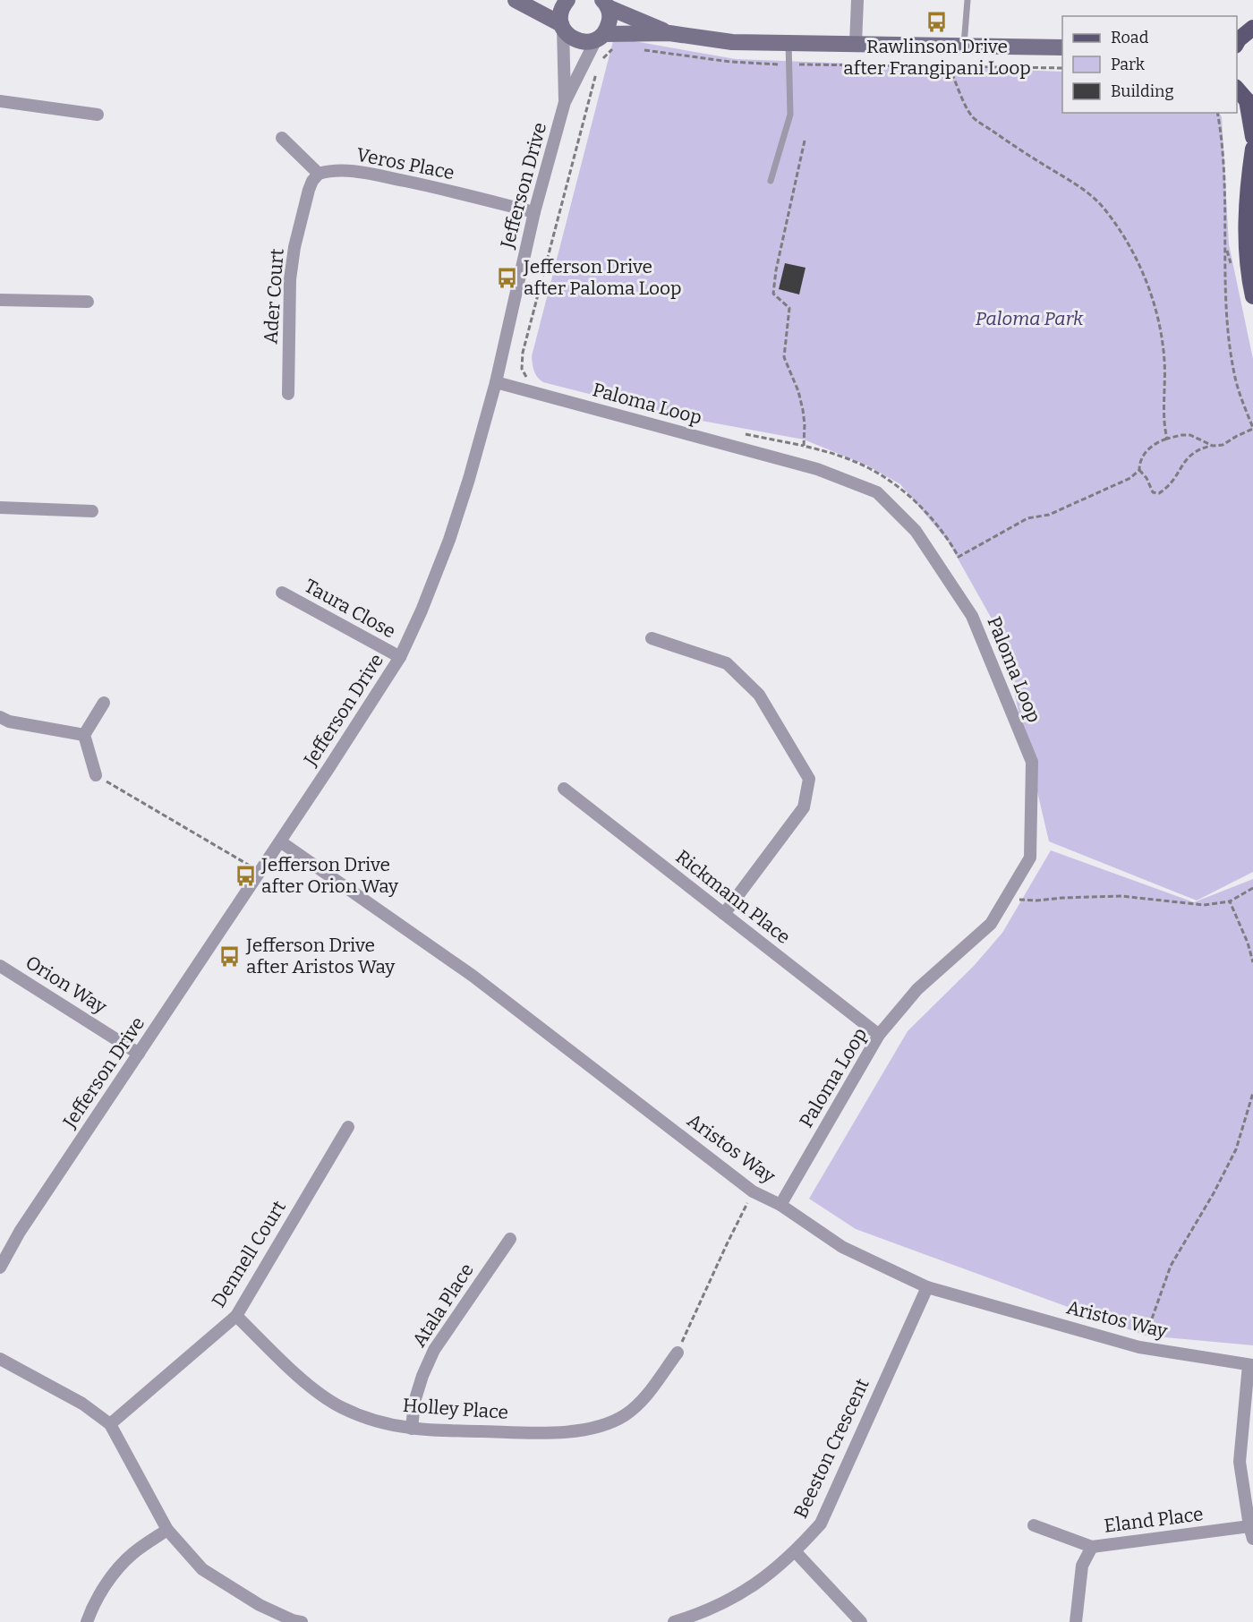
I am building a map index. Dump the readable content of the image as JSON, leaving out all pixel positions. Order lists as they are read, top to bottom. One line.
{"streets":{"street":["Veros Place","Jefferson Drive","Ader Court","Paloma Loop","Taura Close","Rickmann Place","Orion Way","Aristos Way","Dennell Court","Atala Place","Holley Place","Beeston Crescent","Eland Place"]},"crossings":[["Veros Place","Jefferson Drive"],["Veros Place","Ader Court"],["Jefferson Drive","Paloma Loop"],["Jefferson Drive","Taura Close"],["Jefferson Drive","Orion Way"],["Jefferson Drive","Aristos Way"],["Paloma Loop","Rickmann Place"],["Paloma Loop","Aristos Way"],["Aristos Way","Beeston Crescent"],["Dennell Court","Holley Place"],["Atala Place","Holley Place"]],"parks":["Paloma Park"],"places":{"bus stop":["Rawlinson Drive after Frangipani Loop","Jefferson Drive after Paloma Loop","Jefferson Drive after Orion Way","Jefferson Drive after Aristos Way"]},"legend":["Road","Park","Building"]}
